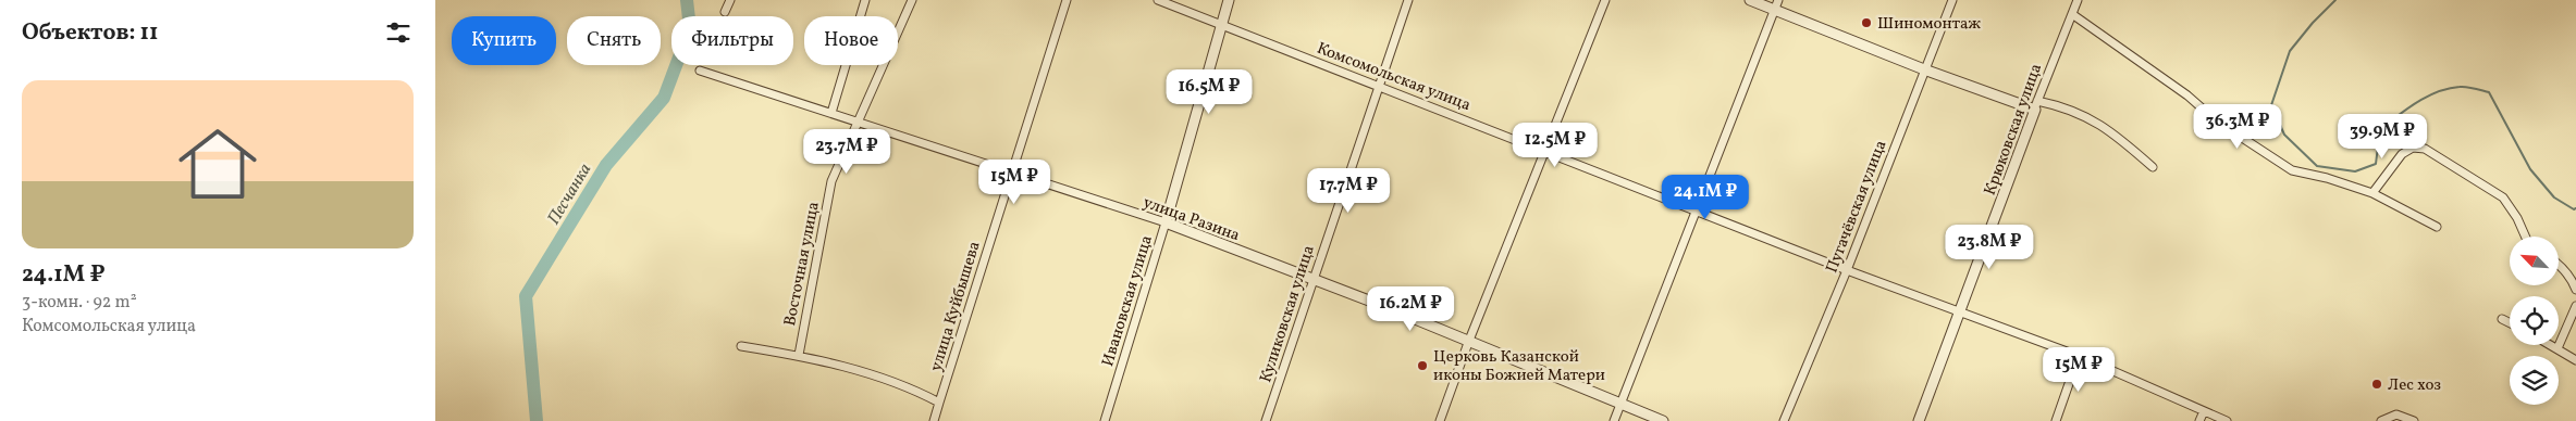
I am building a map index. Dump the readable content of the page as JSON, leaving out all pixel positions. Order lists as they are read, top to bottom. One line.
{"streets":{"street":["Комсомольская улица","Крюковская улица","Пугачёвская улица","улица Разина","Восточная улица","Ивановская улица","улица Куйбышева","Куликовская улица"]},"crossings":[["Комсомольская улица","Крюковская улица"],["Комсомольская улица","Пугачёвская улица"],["Комсомольская улица","Ивановская улица"],["Комсомольская улица","Куликовская улица"],["улица Разина","Восточная улица"],["улица Разина","Ивановская улица"],["улица Разина","улица Куйбышева"],["улица Разина","Куликовская улица"]],"water":["Песчанка"],"places":["Шиномонтаж","Церковь Казанской иконы Божией Матери","Лес хоз"],"north":"top left","page":{"heading":"Объектов: 11","chip":["Купить","Снять","Фильтры","Новое"],"list":[{"name":"24.1M ₽","note":"3-комн. · 92 m² · Комсомольская улица"}],"price":["16.5M ₽","36.3M ₽","39.9M ₽","12.5M ₽","23.7M ₽","15M ₽","17.7M ₽","24.1M ₽","23.8M ₽","16.2M ₽","15M ₽"]}}
